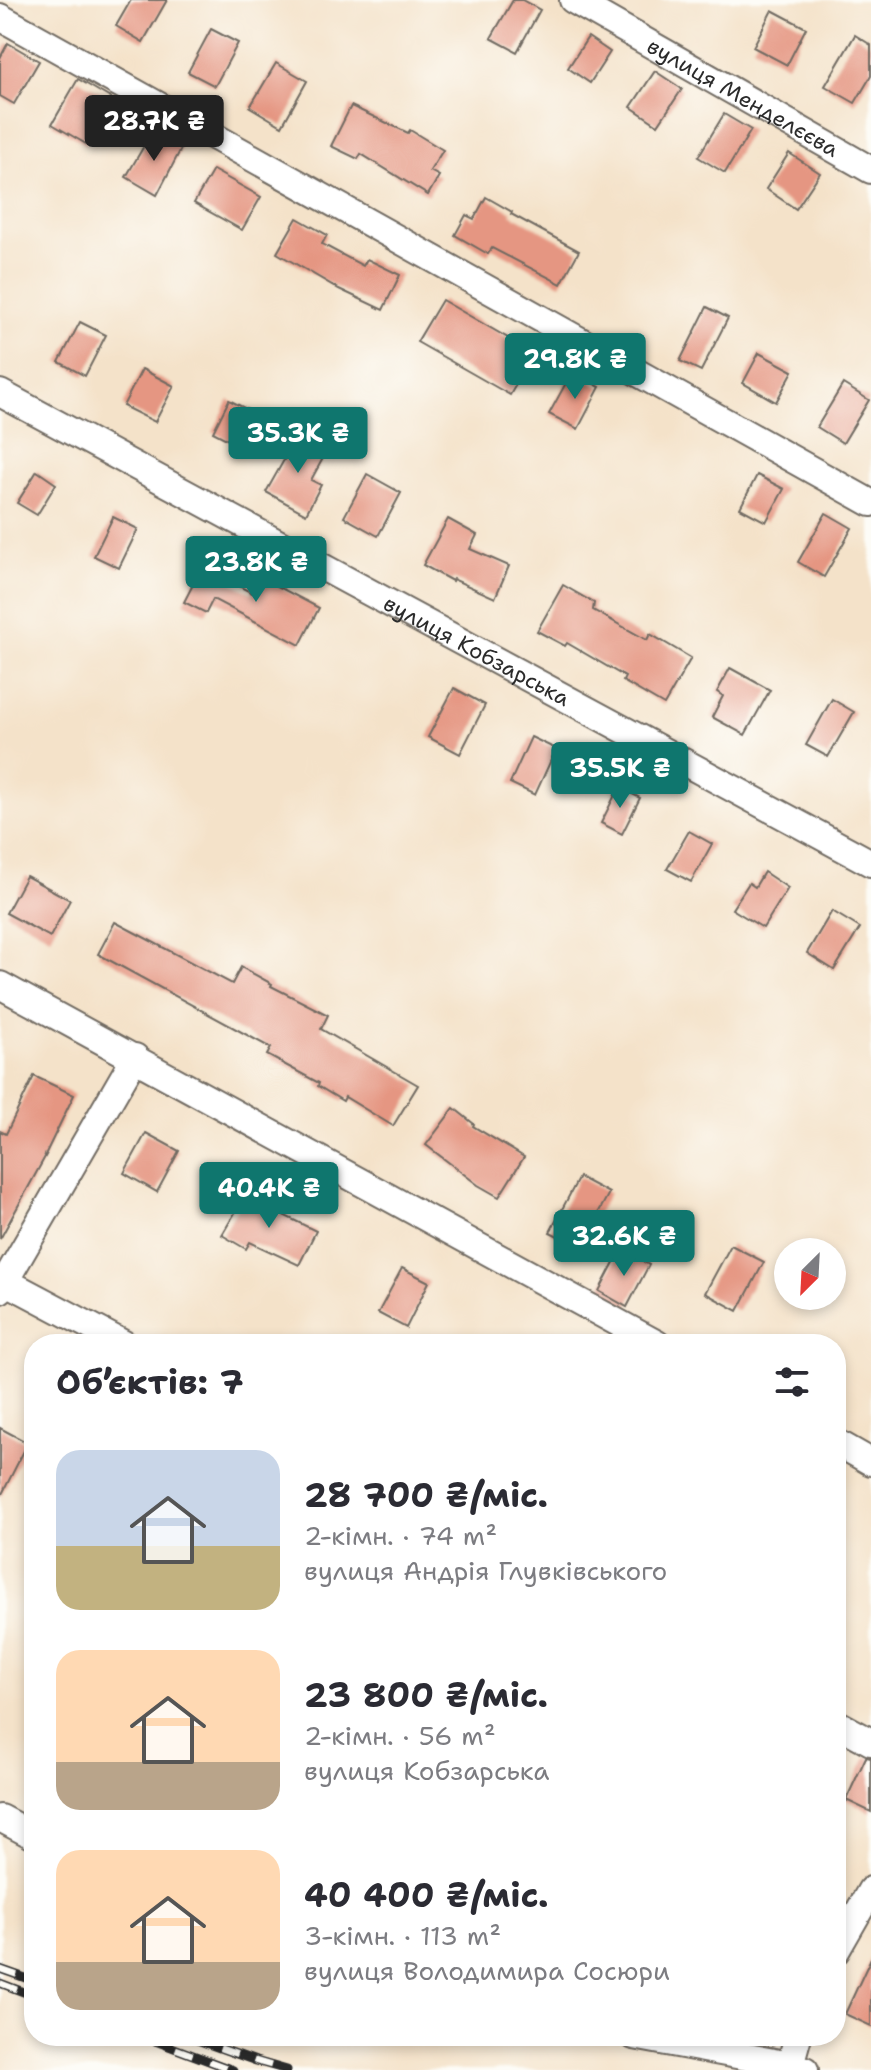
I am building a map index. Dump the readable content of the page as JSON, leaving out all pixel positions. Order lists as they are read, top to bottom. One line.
{"streets":{"street":["вулиця Менделєєва","вулиця Кобзарська"]},"north":"bottom left","page":{"price":["28.7K ₴","29.8K ₴","35.3K ₴","23.8K ₴","35.5K ₴","40.4K ₴","32.6K ₴"],"heading":"Об’єктів: 7","list":[{"name":"28 700 ₴/міс.","note":"2-кімн. · 74 m² · вулиця Андрія Глувківського"},{"name":"23 800 ₴/міс.","note":"2-кімн. · 56 m² · вулиця Кобзарська"},{"name":"40 400 ₴/міс.","note":"3-кімн. · 113 m² · вулиця Володимира Сосюри"}]}}
